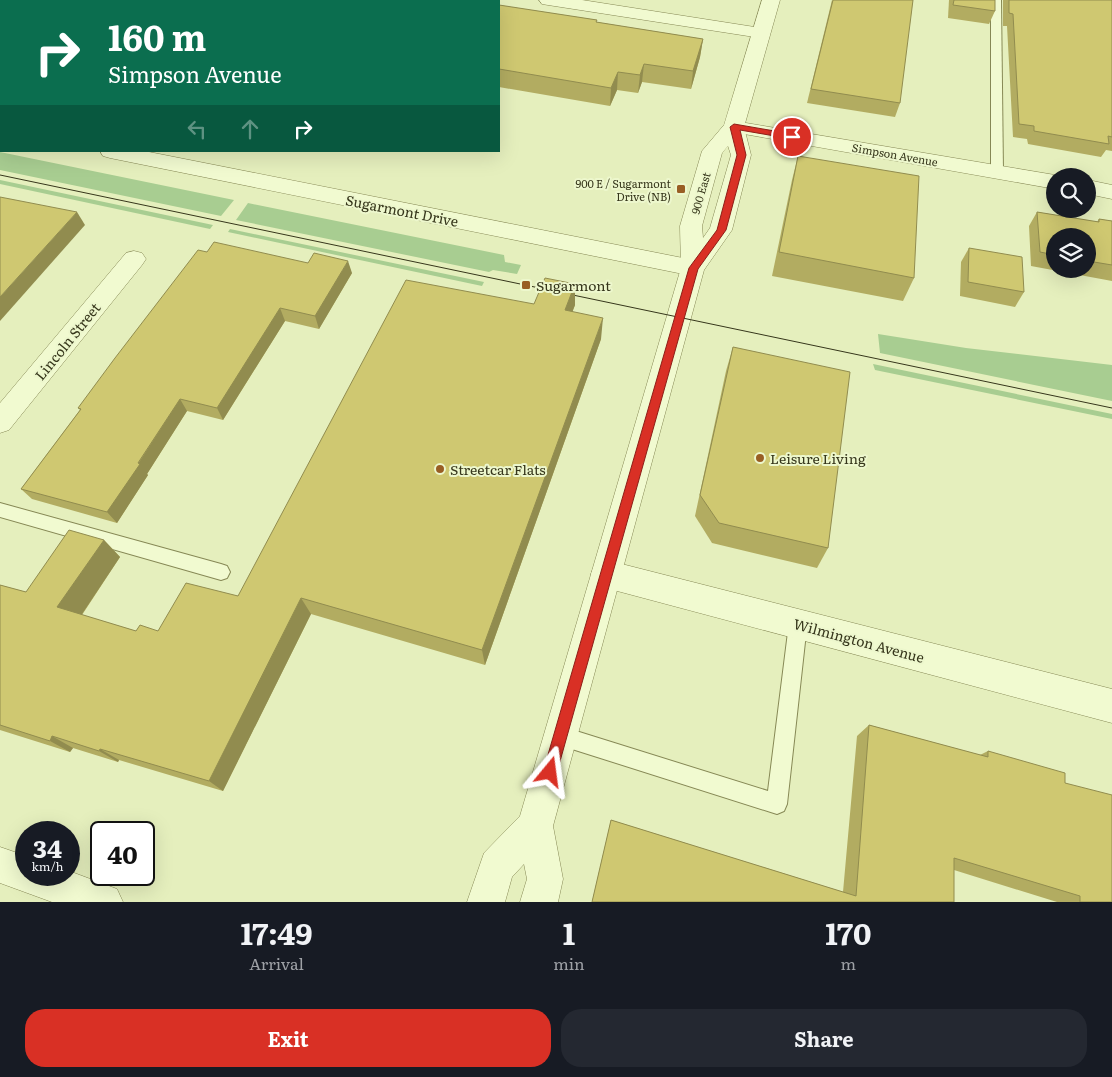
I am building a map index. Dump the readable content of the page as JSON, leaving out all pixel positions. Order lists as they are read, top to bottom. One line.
{"streets":{"street":["Simpson Avenue","900 East","Sugarmont Drive","Lincoln Street","Wilmington Avenue"]},"crossings":[["Simpson Avenue","900 East"],["900 East","Sugarmont Drive"],["900 East","Wilmington Avenue"]],"places":{"transit":["900 E / Sugarmont Drive (NB)","Sugarmont"],"other":["Leisure Living","Streetcar Flats"]},"page":{"turn":["160 m","Simpson Avenue"],"speed":"34 km/h","limit":"40","eta":["17:49","Arrival","1","min","170","m"],"buttons":["Exit","Share"]}}
